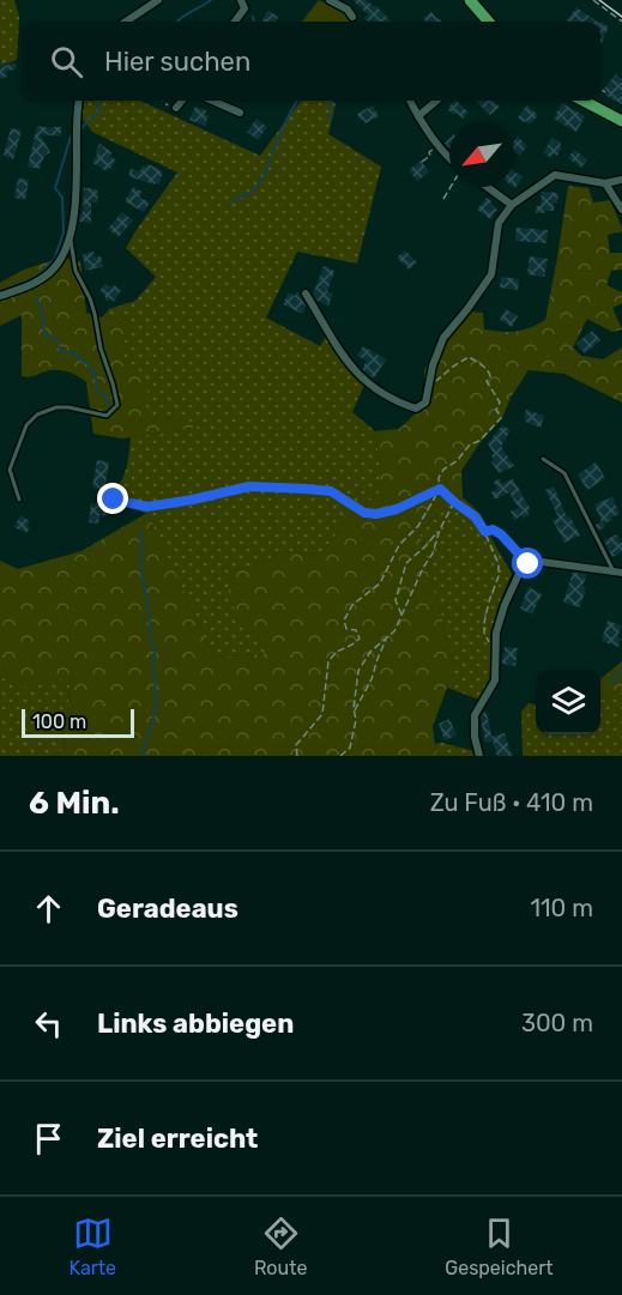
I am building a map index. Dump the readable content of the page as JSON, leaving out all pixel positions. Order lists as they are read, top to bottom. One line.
{"scale_bar":"100 m","north":"bottom left","page":{"search":"Hier suchen","scale":"100 m","heading":["6 Min.","Zu Fuß · 410 m"],"list":[["Geradeaus","110 m"],["Links abbiegen","300 m"],"Ziel erreicht"],"nav":["Karte","Route","Gespeichert"]}}
